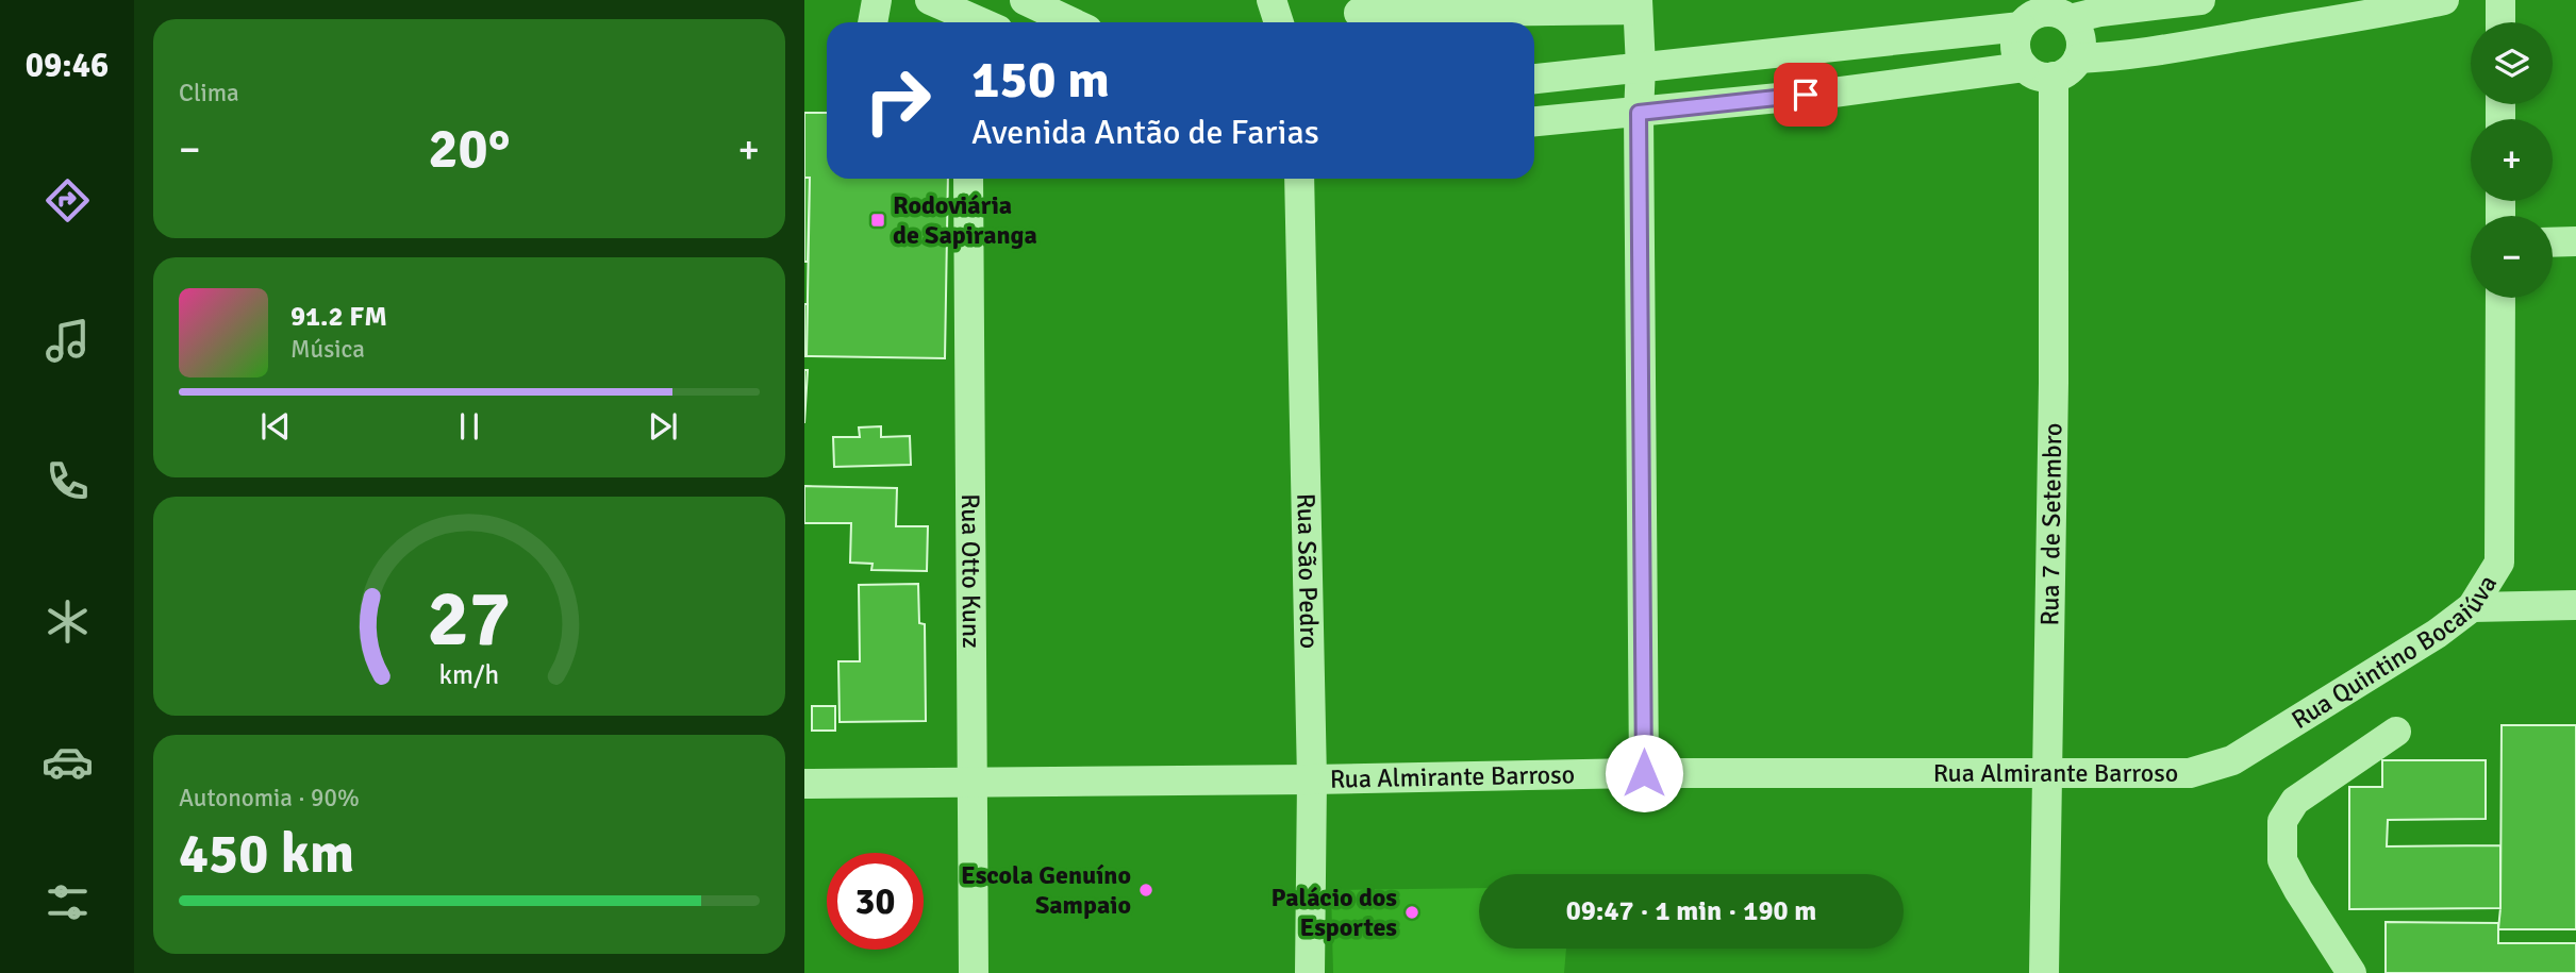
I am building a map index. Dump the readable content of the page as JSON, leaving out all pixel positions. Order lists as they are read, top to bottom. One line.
{"streets":{"street":["Rua 7 de Setembro","Rua Otto Kunz","Rua São Pedro","Rua Quintino Bocaiúva","Rua Almirante Barroso"]},"crossings":[["Rua 7 de Setembro","Rua Almirante Barroso"],["Rua Otto Kunz","Rua Almirante Barroso"],["Rua São Pedro","Rua Almirante Barroso"],["Rua Quintino Bocaiúva","Rua Almirante Barroso"]],"places":{"transit":["Rodoviária de Sapiranga"],"other":["Escola Genuíno Sampaio","Palácio dos Esportes"]},"page":{"tabs":"09:46","tile":["Clima",["Autonomia · 90%","450 km"]],"map_buttons":["+","−"],"turn":["150 m","Avenida Antão de Farias"],"heat":["−","20°","+"],"song":["91.2 FM","Música"],"limit":"30","trip":"09:47 · 1 min · 190 m","gauge":["27","km/h"]}}
